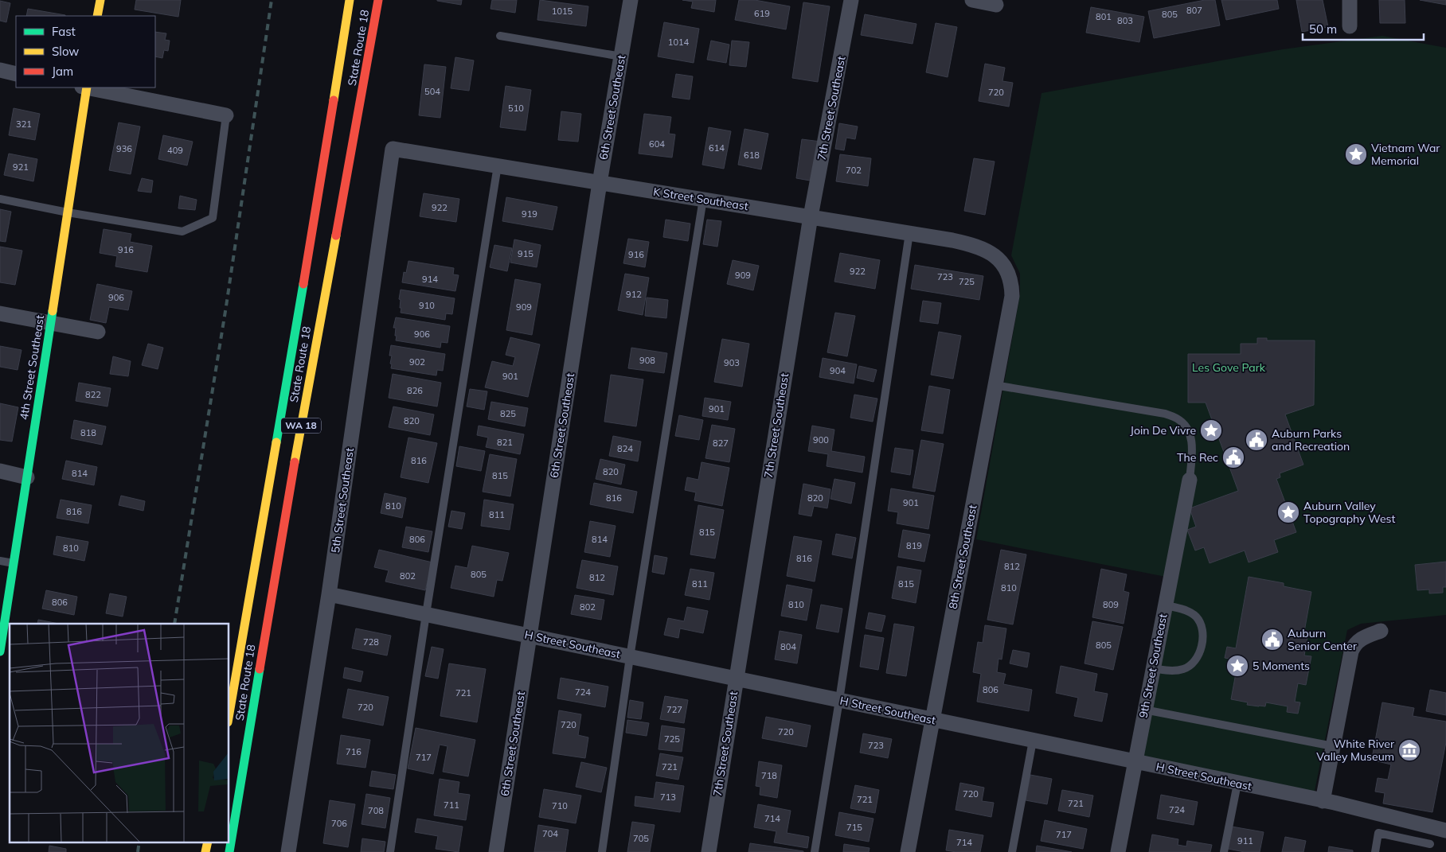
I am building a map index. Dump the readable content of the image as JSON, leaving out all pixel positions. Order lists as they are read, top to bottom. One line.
{"streets":{"main road":["State Route 18","4th Street Southeast","WA 18"],"street":["6th Street Southeast","7th Street Southeast","K Street Southeast","5th Street Southeast","8th Street Southeast","H Street Southeast","9th Street Southeast"]},"crossings":[["6th Street Southeast","K Street Southeast"],["6th Street Southeast","H Street Southeast"],["7th Street Southeast","K Street Southeast"],["7th Street Southeast","H Street Southeast"],["K Street Southeast","5th Street Southeast"],["K Street Southeast","8th Street Southeast"],["5th Street Southeast","H Street Southeast"],["8th Street Southeast","H Street Southeast"],["H Street Southeast","9th Street Southeast"]],"parks":["Les Gove Park"],"places":{"place":["Vietnam War Memorial","Join De Vivre","Auburn Valley Topography West","5 Moments"],"public building":["Auburn Parks and Recreation","The Rec","Auburn Senior Center"],"museum":["White River Valley Museum"]},"house_numbers":["807","1015","619","805","801","803","1014","504","720","510","321","604","614","936","409","618","921","702","922","919","916","915","916","922","909","723","914","725","912","906","910","909","906","908","902","903","904","901","826","822","901","825","820","818","900","821","827","824","816","820","814","815","816","820","901","810","816","811","815","806","814","819","810","816","812","805","802","812","811","815","810","806","810","809","802","728","805","804","806","724","721","720","727","720","720","725","723","716","717","721","718","720","713","721","721","711","710","724","708","714","706","715","704","717","705","911","714"],"legend":["Fast","Slow","Jam"],"scale_bar":"50 m"}
